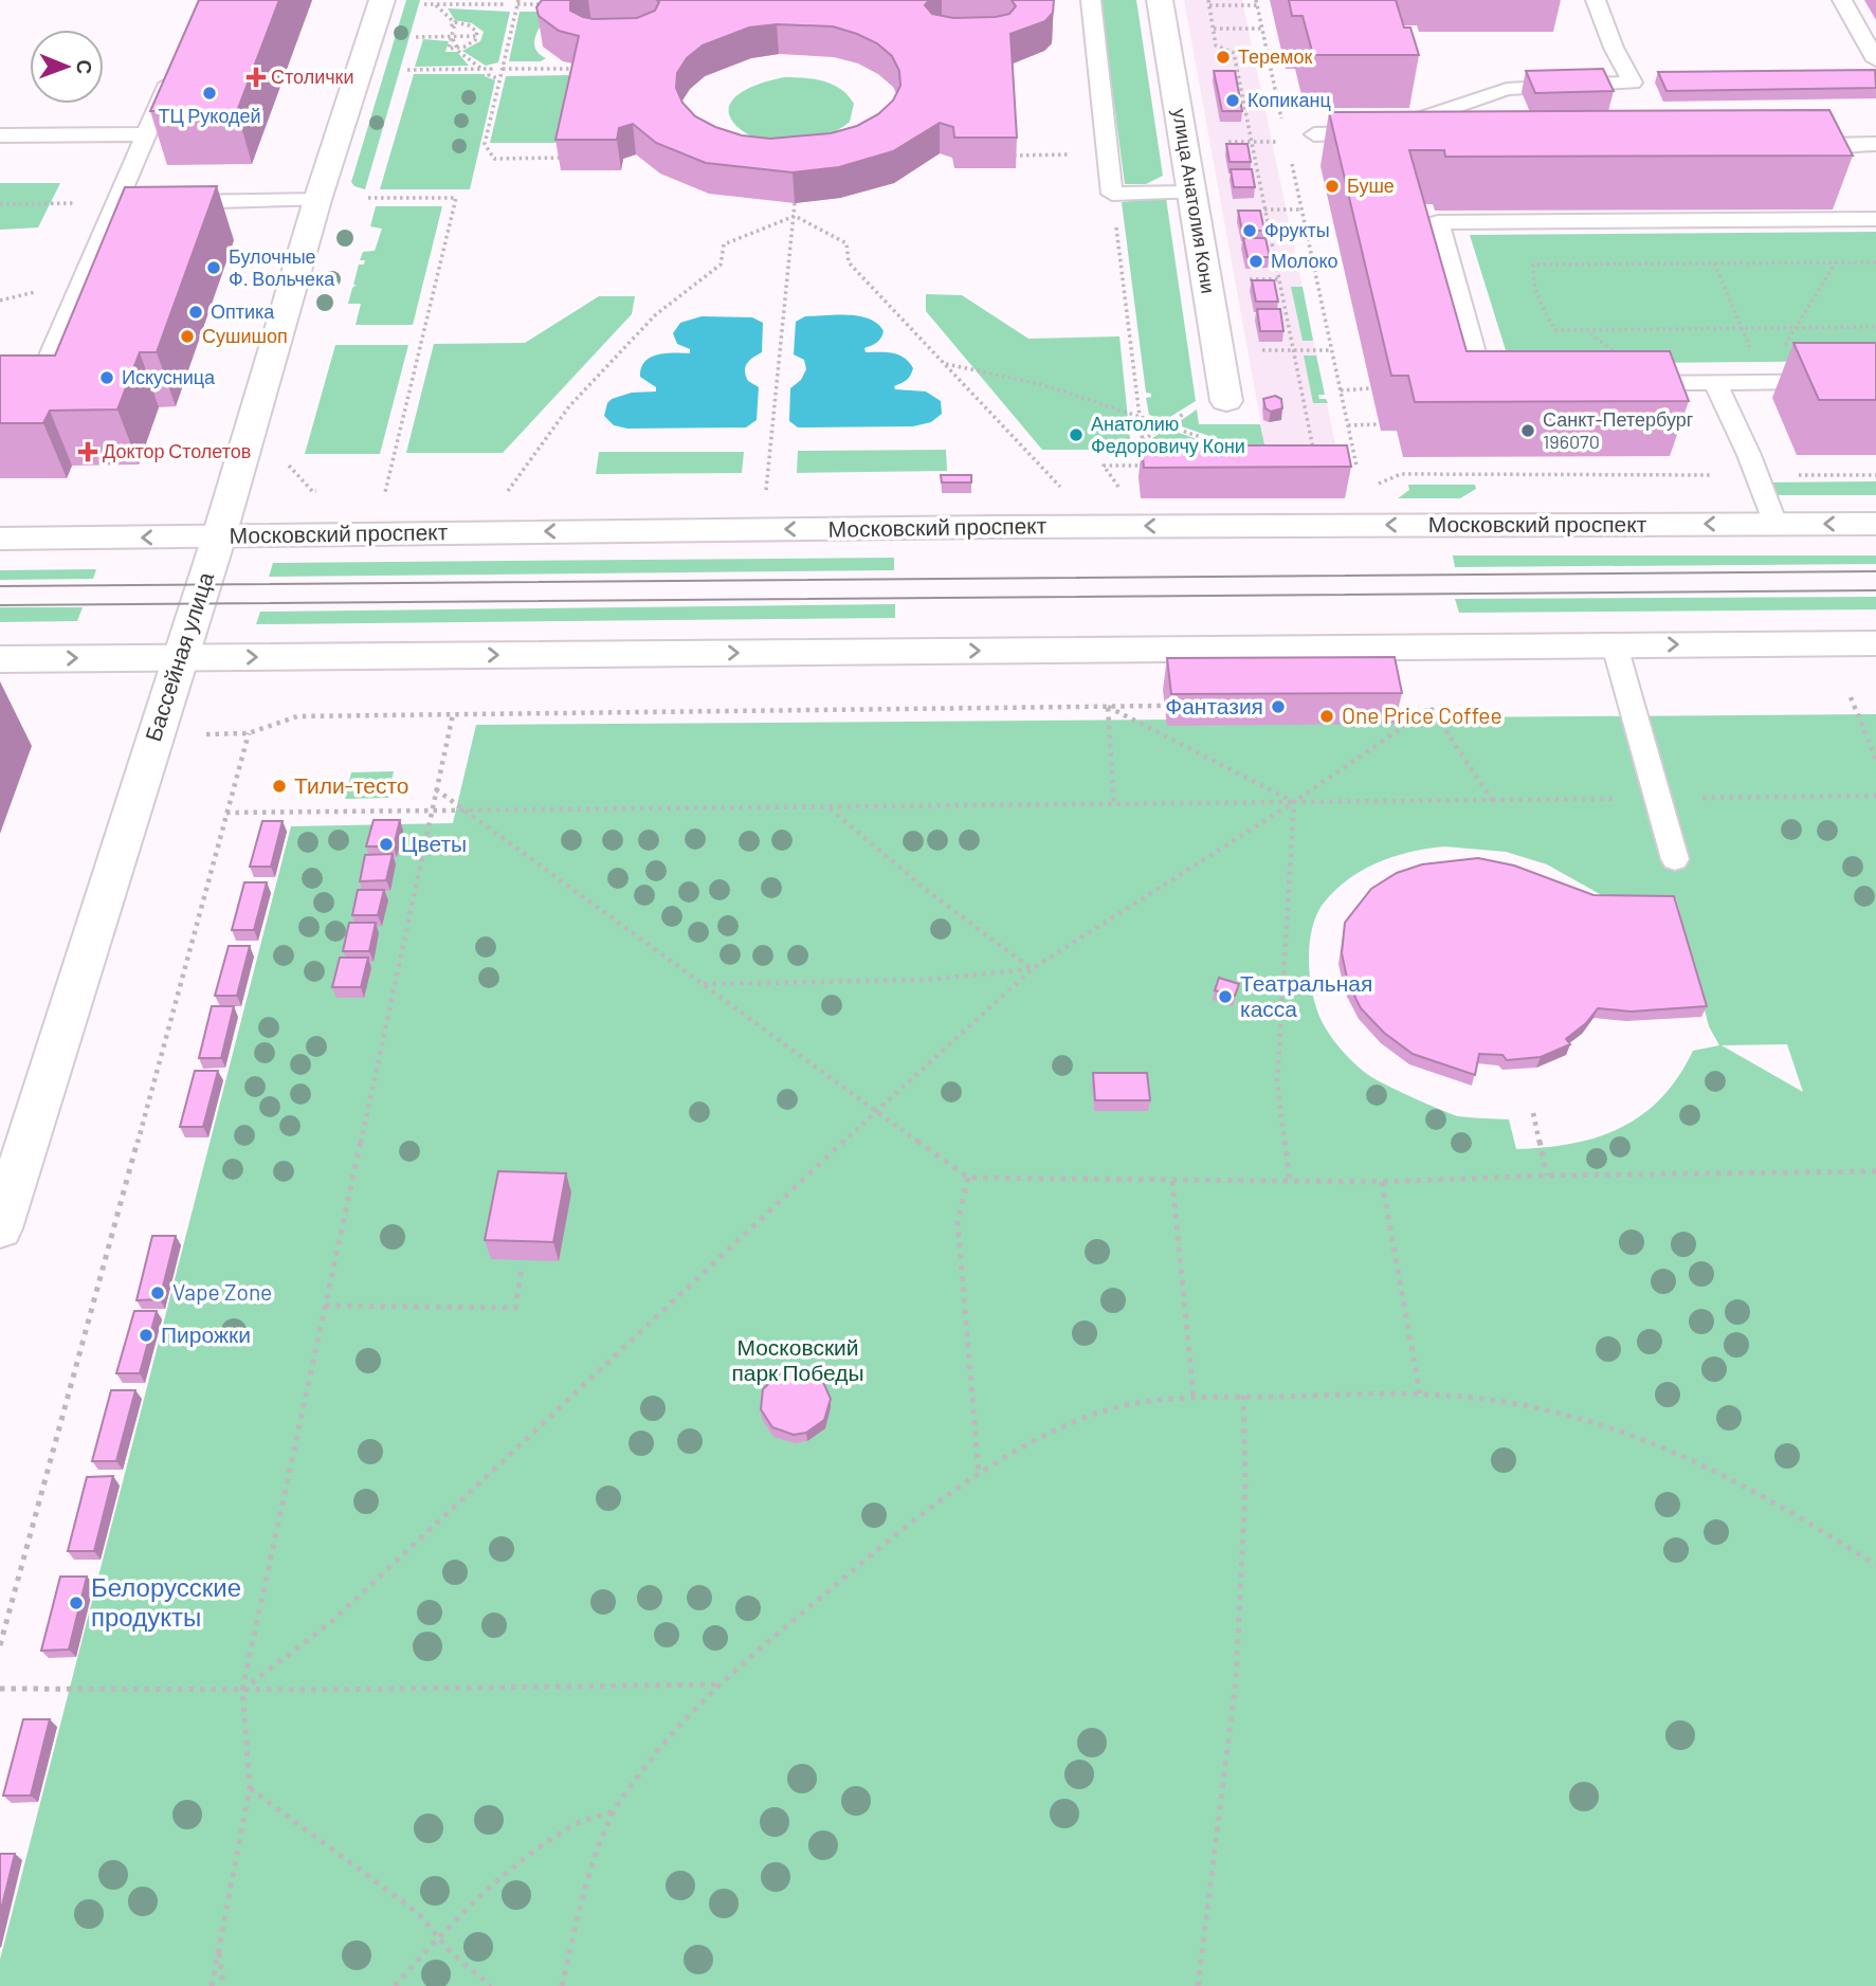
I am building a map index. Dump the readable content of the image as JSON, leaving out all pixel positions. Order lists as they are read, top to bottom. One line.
{"streets":{"main road":["улица Анатолия Кони","Московский проспект","Бассейная улица"]},"crossings":[["Московский проспект","Бассейная улица"]],"parks":["Московский парк Победы"],"places":{"other":["Теремок","ТЦ Рукодей","Копиканц","Буше","Фрукты","Молоко","Булочные Ф. Вольчека","Оптика","Сушишоп","Искусница","Санкт-Петербург 196070","Анатолию Федоровичу Кони","Фантазия","One Price Coffee","Тили-тесто","Цветы","Театральная касса","Vape Zone","Пирожки","Белорусские продукты"],"health":["Столички","Доктор Столетов"]},"north":"right"}
